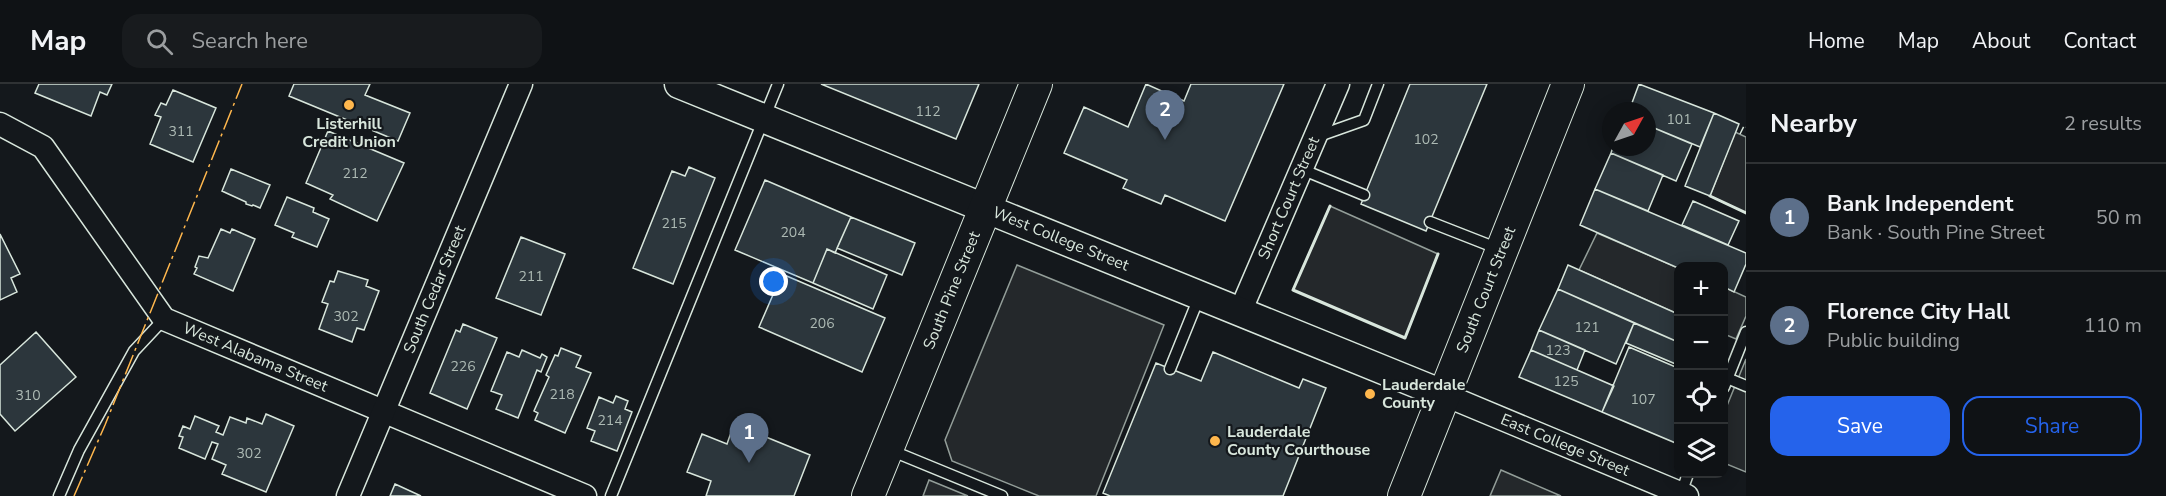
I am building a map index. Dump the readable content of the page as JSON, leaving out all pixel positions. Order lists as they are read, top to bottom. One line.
{"streets":{"main road":["South Pine Street","South Court Street"],"street":["Short Court Street","West College Street","South Cedar Street","West Alabama Street","East College Street"]},"crossings":[["Short Court Street","West College Street"],["West College Street","South Pine Street"],["West College Street","South Court Street"],["West College Street","East College Street"],["South Cedar Street","West Alabama Street"],["South Court Street","East College Street"]],"places":["Listerhill Credit Union","Lauderdale County","Lauderdale County Courthouse"],"house_numbers":["112","101","311","102","212","215","204","211","302","206","121","123","226","125","218","310","107","214","302"],"north":"top right","page":{"header":"Map","search":"Search here","nav":["Home","Map","About","Contact"],"heading":["Nearby","2 results"],"pins":["2","1"],"list":[{"mark":"1","name":"Bank Independent","note":"Bank · South Pine Street","value":"50 m"},{"mark":"2","name":"Florence City Hall","note":"Public building","value":"110 m"}],"map_buttons":["+","−"],"buttons":["Save","Share"]}}
